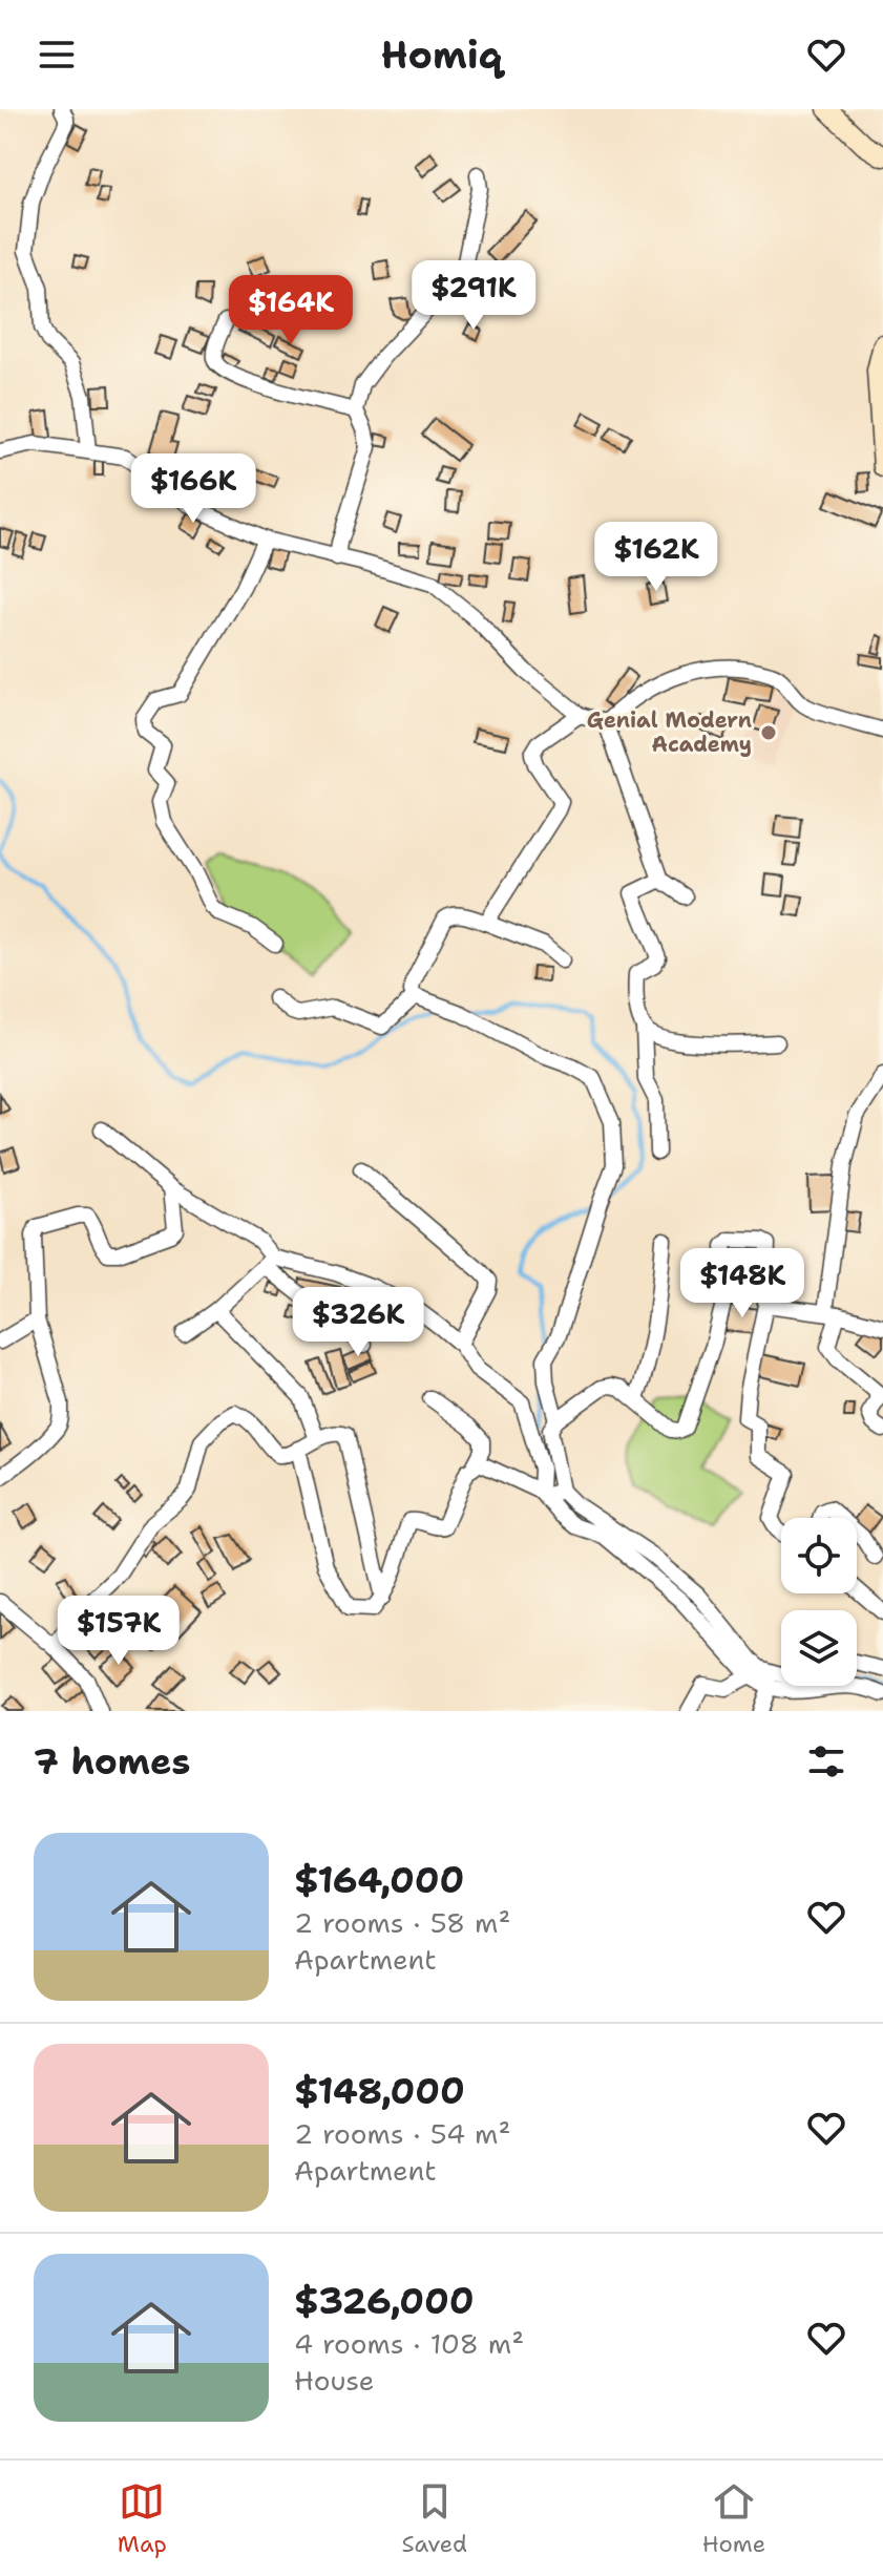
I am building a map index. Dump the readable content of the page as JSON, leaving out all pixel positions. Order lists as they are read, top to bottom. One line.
{"places":["Genial Modern Academy"],"page":{"header":"Homiq","price":["$291K","$164K","$166K","$162K","$148K","$326K","$157K"],"heading":"7 homes","list":[{"name":"$164,000","note":"2 rooms · 58 m² · Apartment"},{"name":"$148,000","note":"2 rooms · 54 m² · Apartment"},{"name":"$326,000","note":"4 rooms · 108 m² · House"}],"tabs":["Map","Saved","Home"]}}
